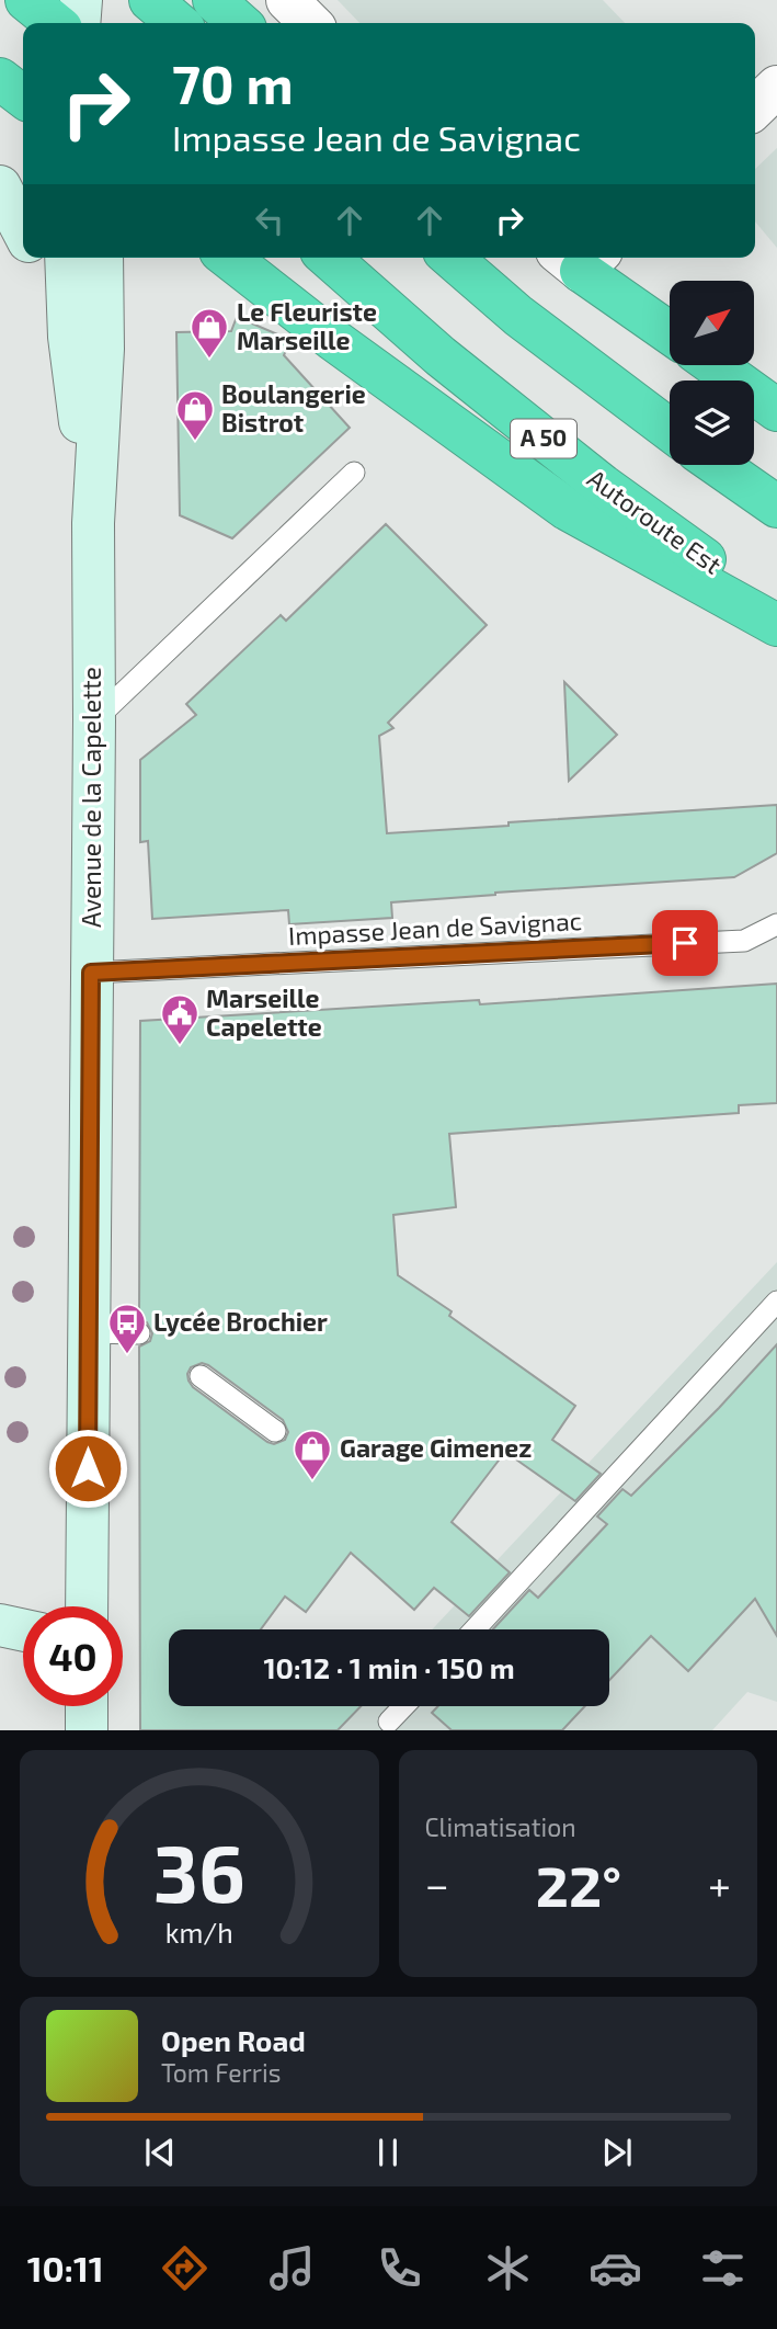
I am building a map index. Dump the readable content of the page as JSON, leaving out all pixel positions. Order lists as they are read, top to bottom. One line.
{"streets":{"highway":["A 50","Autoroute Est"],"street":["Avenue de la Capelette"],"lane":["Impasse Jean de Savignac"]},"crossings":[["Avenue de la Capelette","Impasse Jean de Savignac"]],"places":{"shop":["Le Fleuriste Marseille","Boulangerie Bistrot","Garage Gimenez"],"public building":["Marseille Capelette"],"bus stop":["Lycée Brochier"]},"north":"top right","page":{"turn":["70 m","Impasse Jean de Savignac"],"limit":"40","trip":"10:12 · 1 min · 150 m","tile":"Climatisation","heat":["−","22°","+"],"song":["Open Road","Tom Ferris"],"tabs":"10:11","gauge":["36","km/h"]}}
